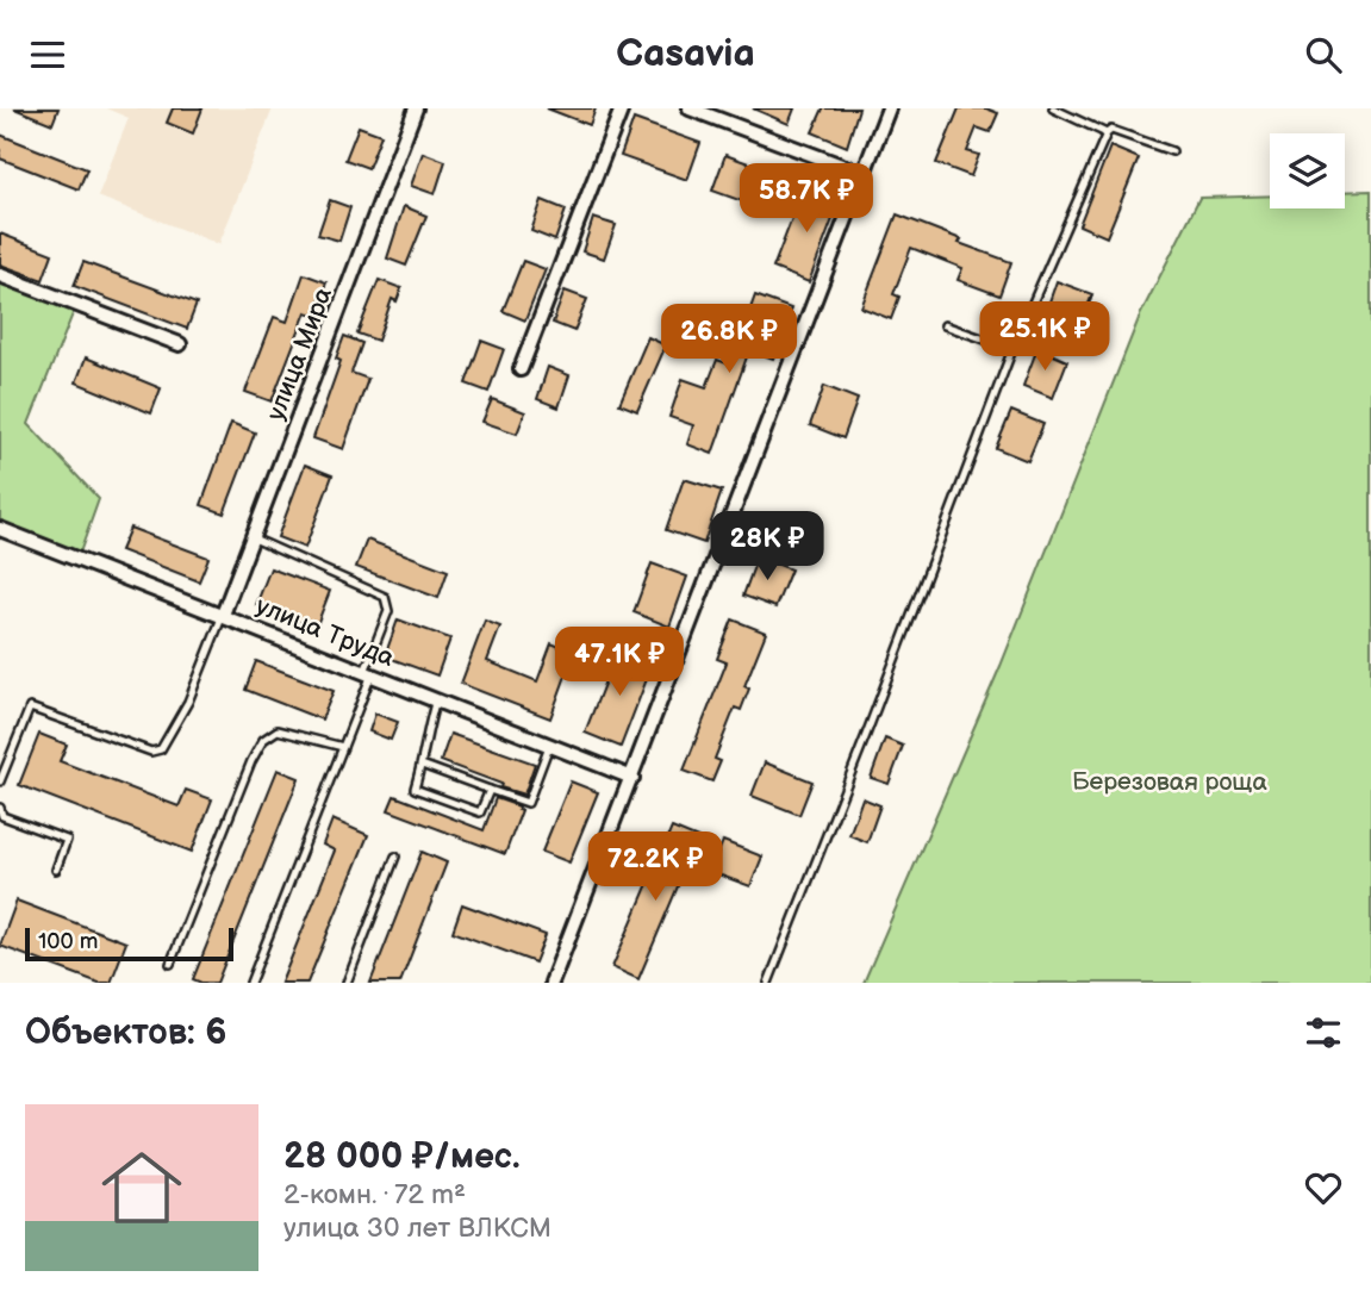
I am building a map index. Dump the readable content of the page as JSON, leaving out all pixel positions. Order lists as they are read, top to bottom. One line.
{"streets":{"street":["улица Мира","улица Труда"]},"crossings":[["улица Мира","улица Труда"]],"parks":["Березовая роща"],"scale_bar":"100 m","page":{"header":"Casavia","price":["58.7K ₽","25.1K ₽","26.8K ₽","28K ₽","47.1K ₽","72.2K ₽"],"scale":"100 m","heading":"Объектов: 6","list":[{"name":"28 000 ₽/мес.","note":"2-комн. · 72 m² · улица 30 лет ВЛКСМ"}]}}
